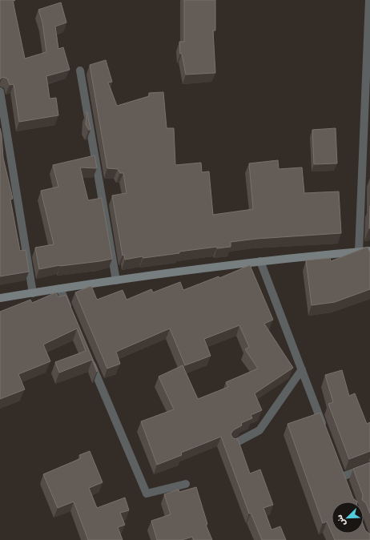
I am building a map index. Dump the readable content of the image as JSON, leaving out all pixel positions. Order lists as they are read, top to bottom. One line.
{"north":"bottom left"}
